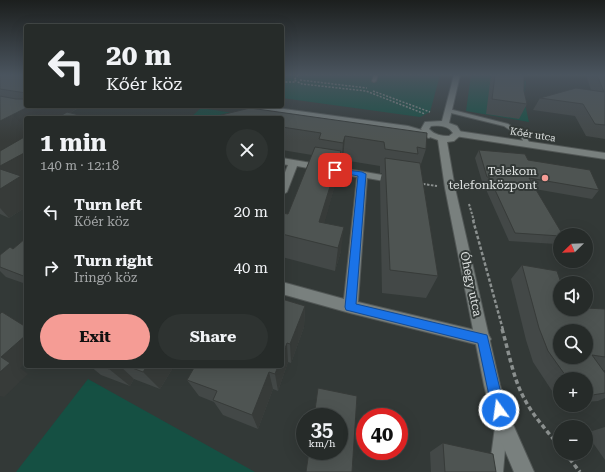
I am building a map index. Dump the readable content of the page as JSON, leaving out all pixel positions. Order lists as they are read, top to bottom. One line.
{"streets":{"street":["Kőér utca","Óhegy utca"]},"places":["Telekom telefonközpont"],"north":"bottom left","page":{"turn":["20 m","Kőér köz"],"heading":["1 min","140 m · 12:18"],"list":[{"name":"Turn left","note":"Kőér köz","value":"20 m"},{"name":"Turn right","note":"Iringó köz","value":"40 m"}],"map_buttons":["+","−"],"buttons":["Exit","Share"],"speed":"35 km/h","limit":"40"}}
